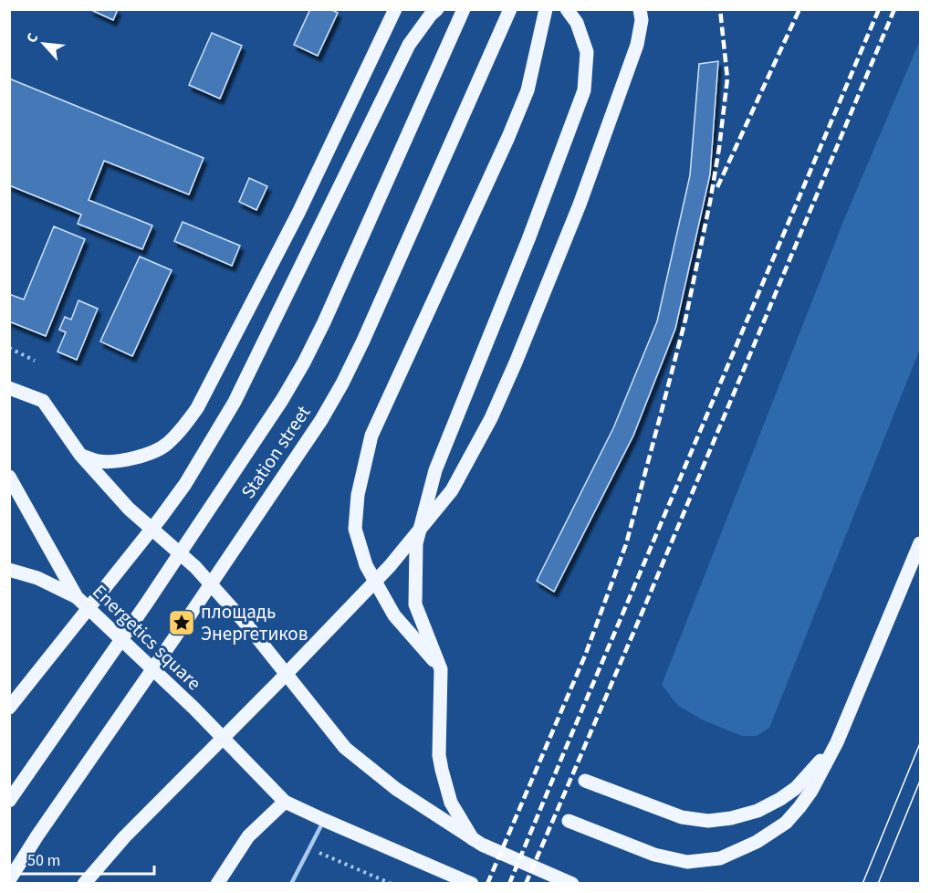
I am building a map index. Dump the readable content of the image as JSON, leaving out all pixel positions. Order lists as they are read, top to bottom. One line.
{"streets":{"main road":["Station street","Energetics square"]},"places":{"place":["площадь Энергетиков"]},"scale_bar":"50 m","north":"top left"}
